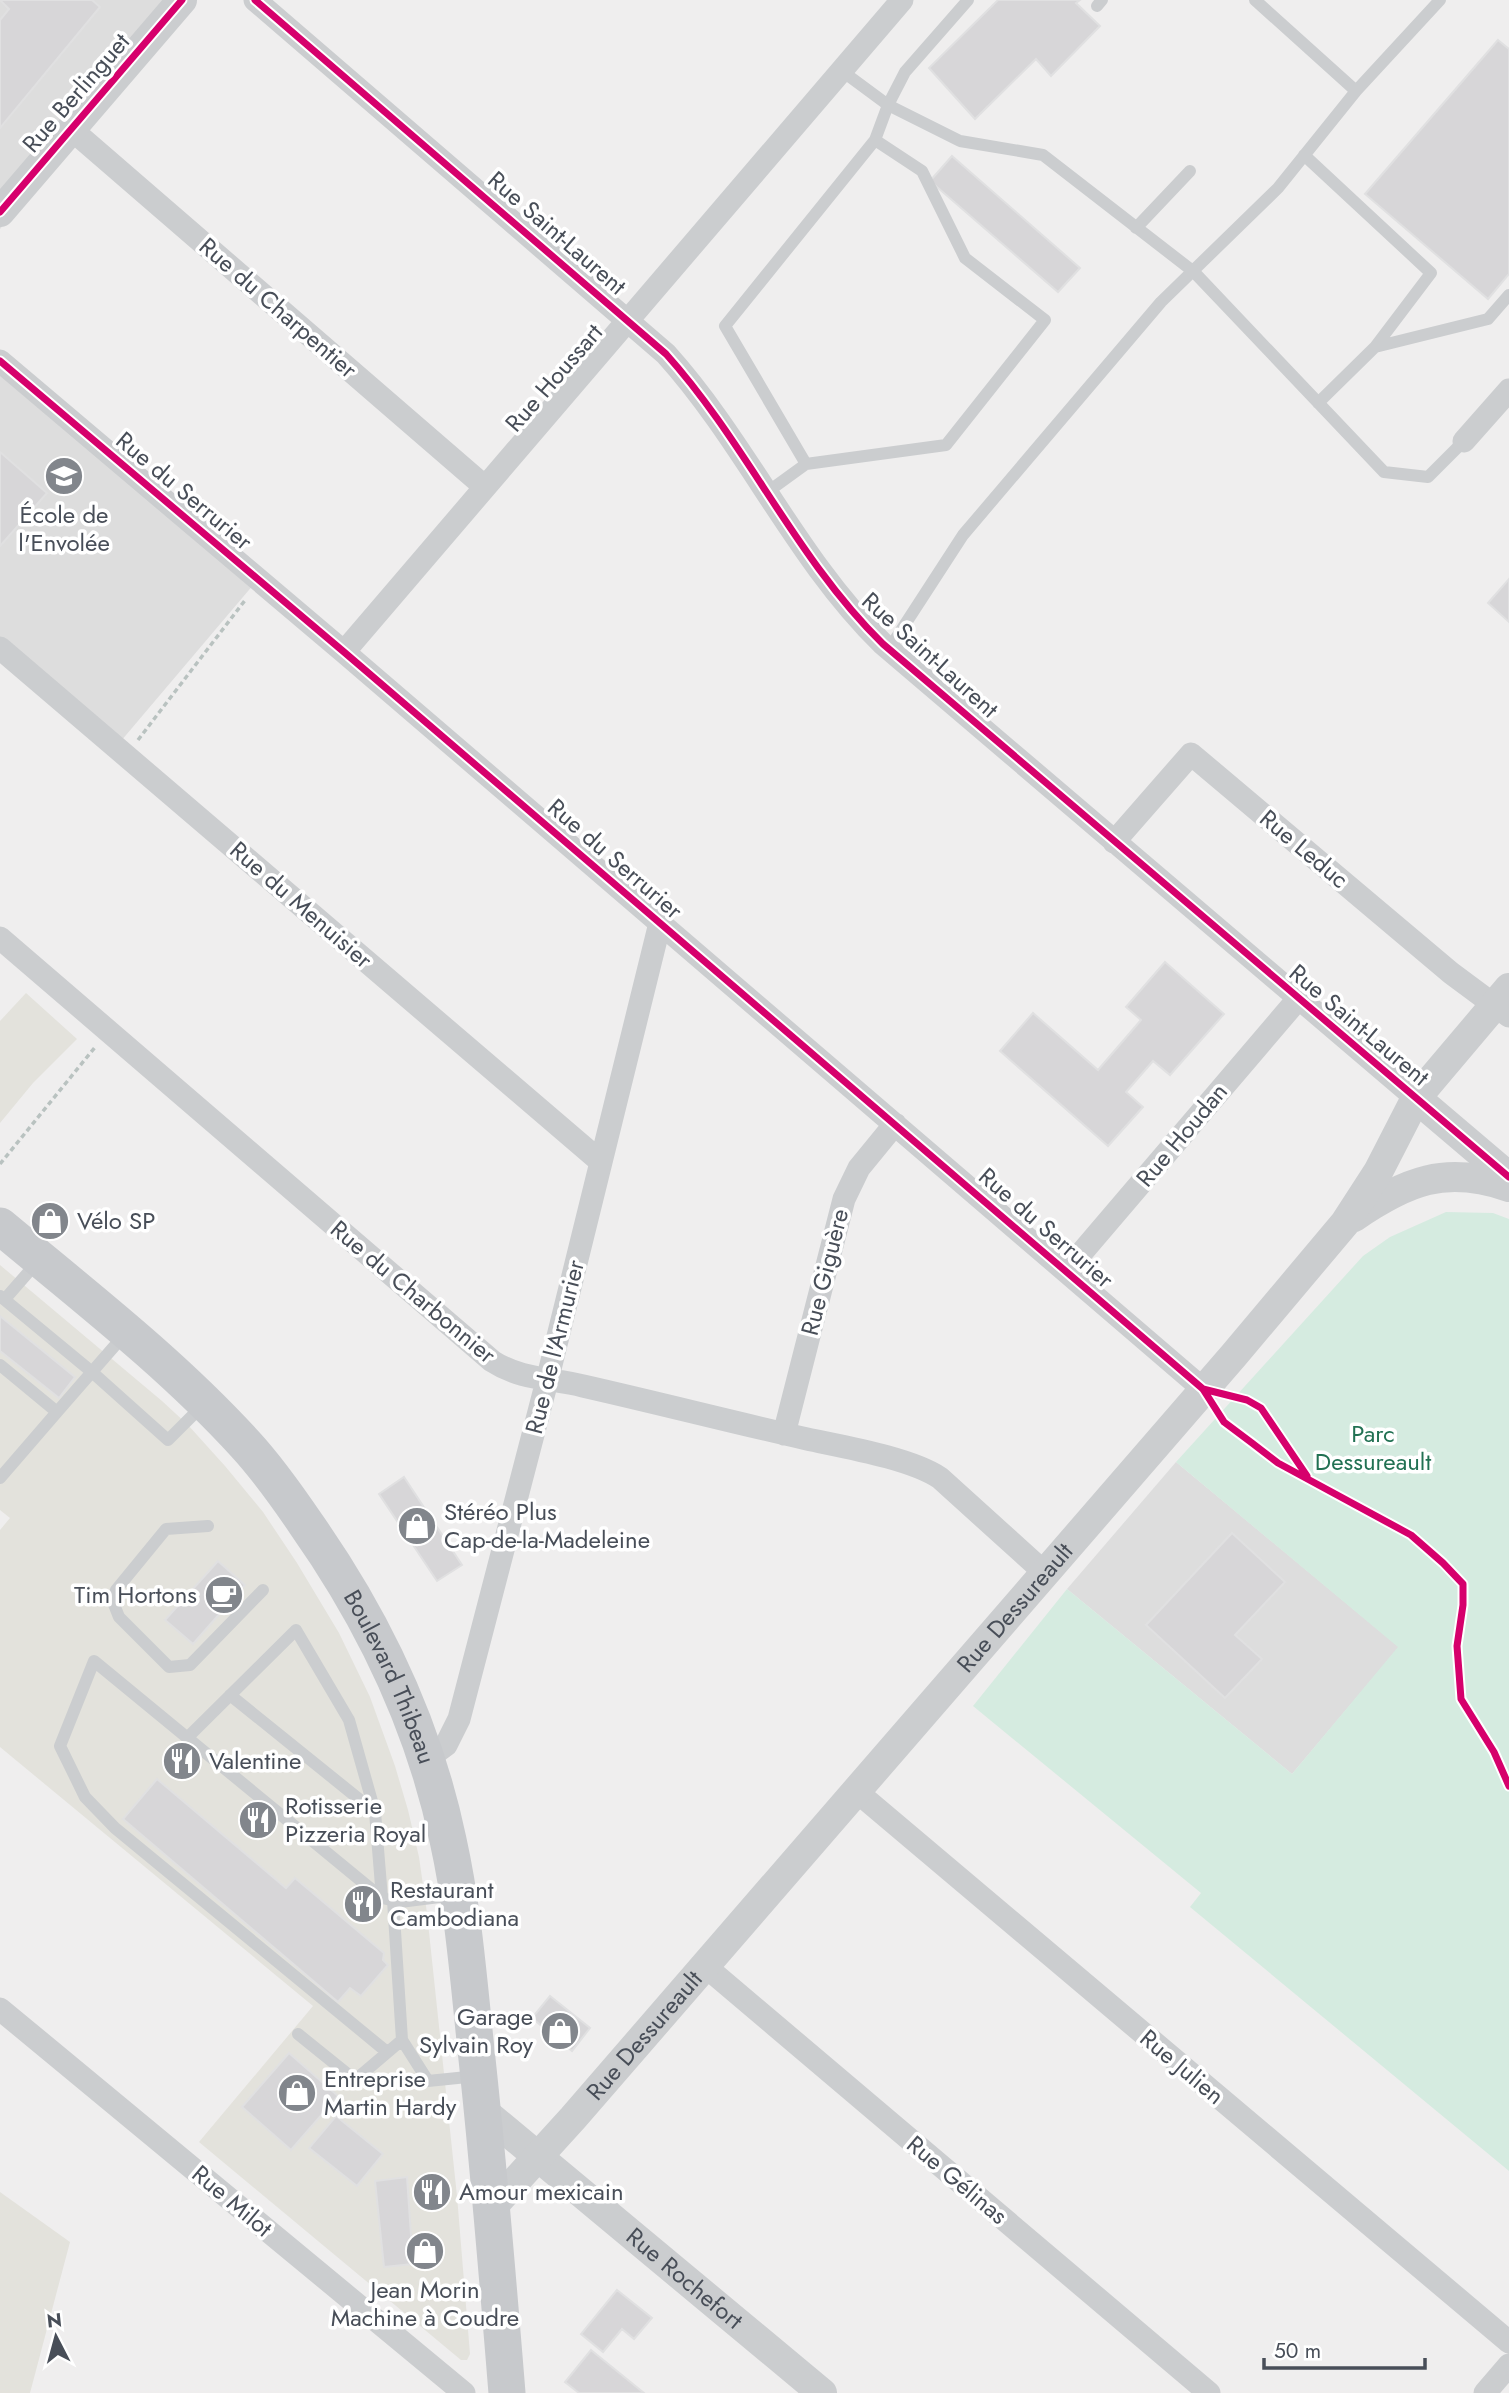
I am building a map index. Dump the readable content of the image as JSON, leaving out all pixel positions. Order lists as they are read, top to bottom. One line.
{"streets":{"main road":["Boulevard Thibeau"],"street":["Rue Berlinguet","Rue Saint-Laurent","Rue du Charpentier","Rue Houssart","Rue du Serrurier","Rue Leduc","Rue du Menuisier","Rue Houdan","Rue Giguère","Rue du Charbonnier","Rue de l'Armurier","Rue Dessureault","Rue Julien","Rue Gélinas","Rue Milot","Rue Rochefort"]},"crossings":[["Rue Berlinguet","Rue du Charpentier"],["Rue Saint-Laurent","Rue Houssart"],["Rue Saint-Laurent","Rue Leduc"],["Rue Saint-Laurent","Rue Houdan"],["Rue Saint-Laurent","Rue Dessureault"],["Rue du Charpentier","Rue Houssart"],["Rue Houssart","Rue du Serrurier"],["Rue du Serrurier","Rue Houdan"],["Rue du Serrurier","Rue Giguère"],["Rue du Serrurier","Rue de l'Armurier"],["Rue du Serrurier","Rue Dessureault"],["Rue Leduc","Rue Dessureault"],["Rue du Menuisier","Rue de l'Armurier"],["Rue Giguère","Rue du Charbonnier"],["Rue du Charbonnier","Rue de l'Armurier"],["Rue du Charbonnier","Rue Dessureault"],["Rue de l'Armurier","Boulevard Thibeau"],["Rue Dessureault","Boulevard Thibeau"],["Rue Dessureault","Rue Julien"],["Rue Dessureault","Rue Gélinas"],["Rue Dessureault","Rue Rochefort"],["Boulevard Thibeau","Rue Rochefort"]],"parks":["Parc Dessureault"],"places":{"school or university":["École de l'Envolée"],"shop":["Vélo SP","Stéréo Plus Cap-de-la-Madeleine","Garage Sylvain Roy","Entreprise Martin Hardy","Jean Morin Machine à Coudre"],"cafe":["Tim Hortons"],"restaurant":["Valentine","Rotisserie Pizzeria Royal","Restaurant Cambodiana","Amour mexicain"]},"scale_bar":"50 m","north":"top"}
